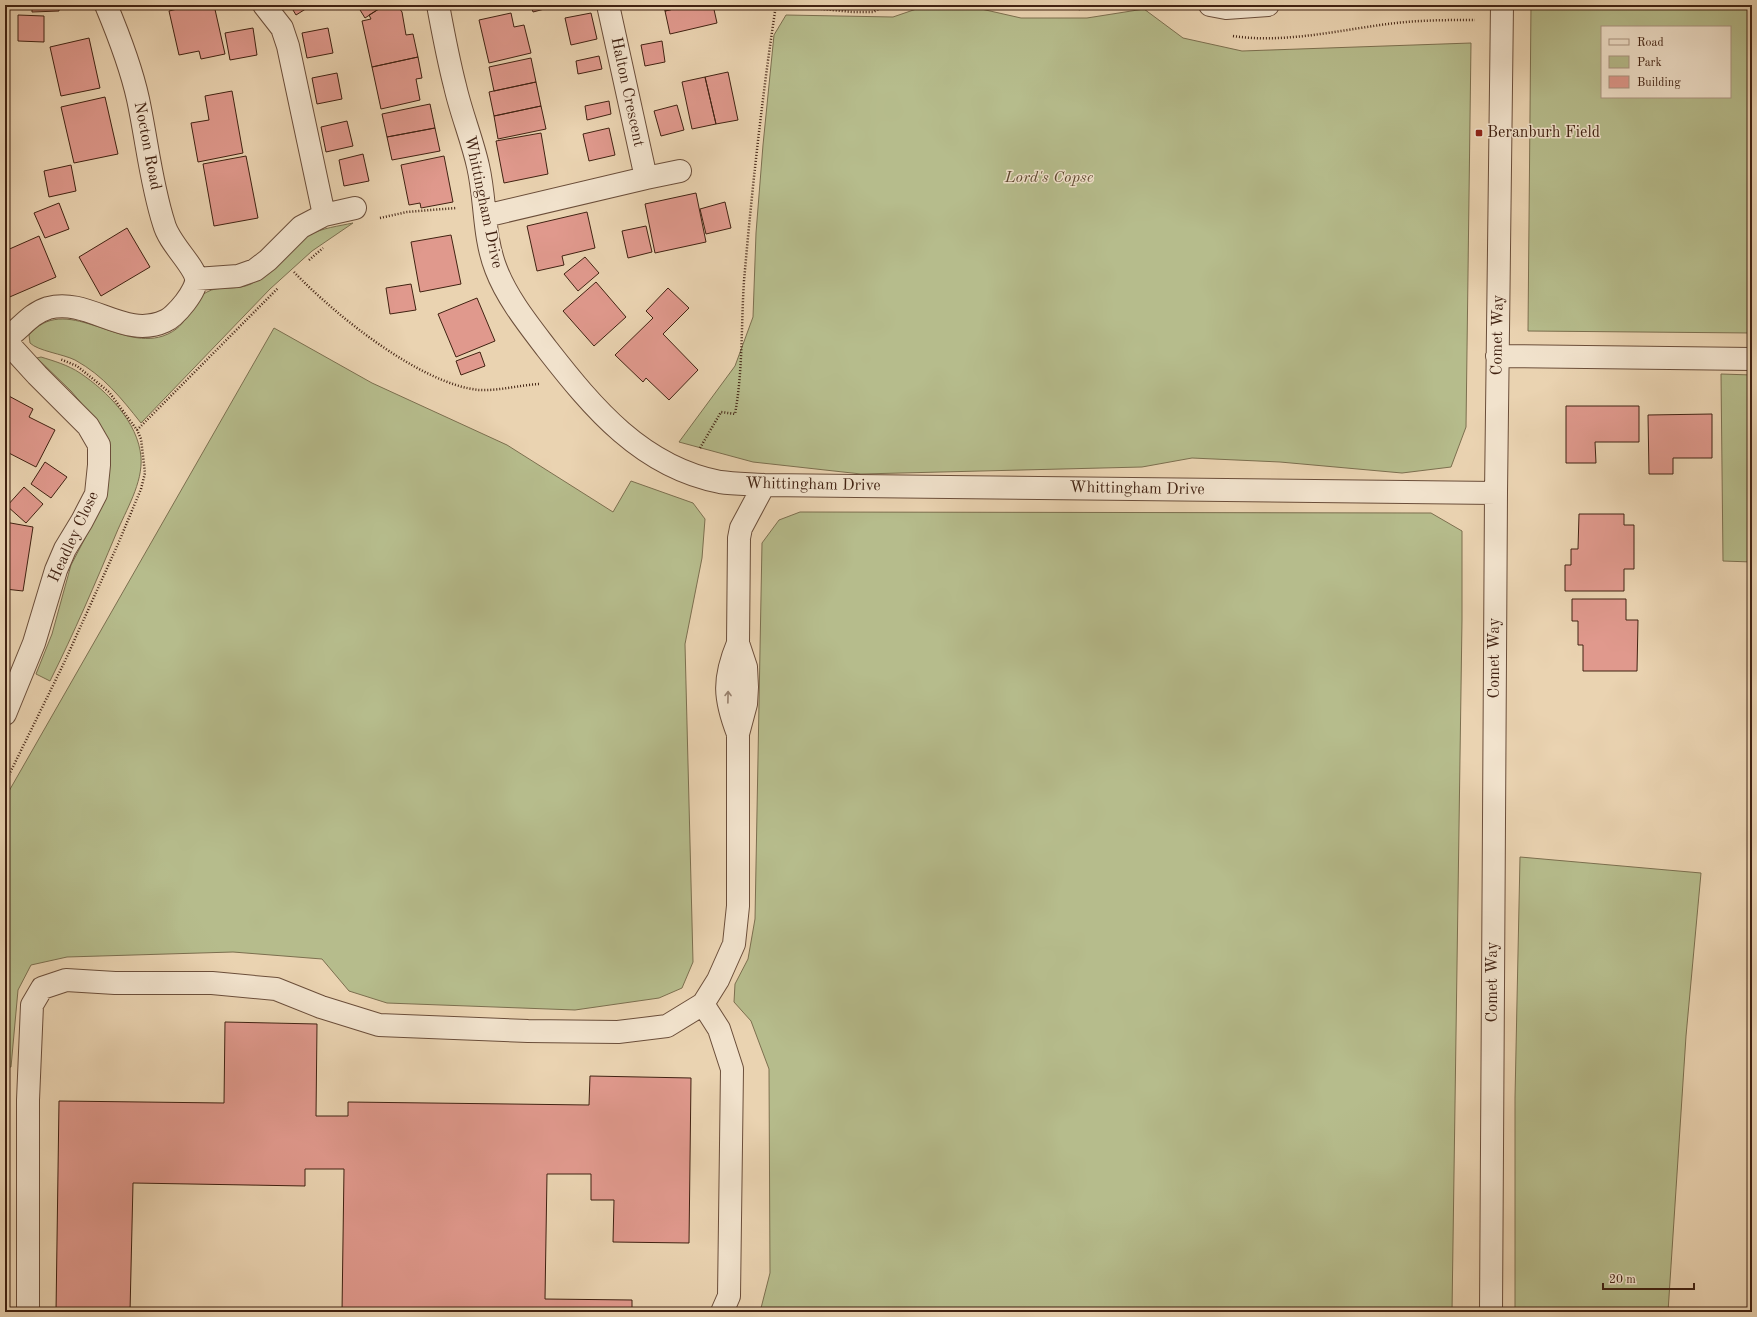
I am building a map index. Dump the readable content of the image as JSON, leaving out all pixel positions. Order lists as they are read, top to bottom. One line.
{"streets":{"street":["Halton Crescent","Nocton Road","Whittingham Drive","Comet Way","Headley Close"]},"crossings":[["Whittingham Drive","Comet Way"]],"parks":["Lord's Copse"],"places":{"transit":["Beranburh Field"]},"legend":["Road","Park","Building"],"scale_bar":"20 m"}
